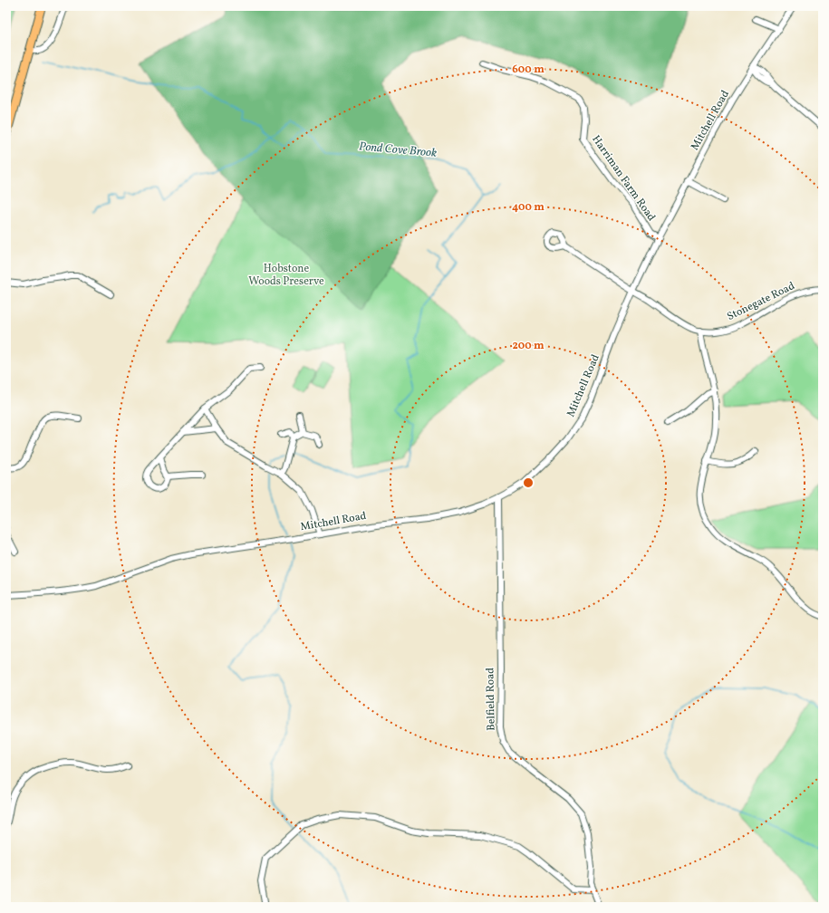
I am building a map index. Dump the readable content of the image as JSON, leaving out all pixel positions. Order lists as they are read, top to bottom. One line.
{"streets":{"street":["Mitchell Road","Harriman Farm Road","Stonegate Road","Belfield Road"]},"crossings":[["Mitchell Road","Harriman Farm Road"],["Mitchell Road","Stonegate Road"],["Mitchell Road","Belfield Road"]],"water":["Pond Cove Brook"],"parks":["Hobstone Woods Preserve"],"rings":["600 m","400 m","200 m"]}
